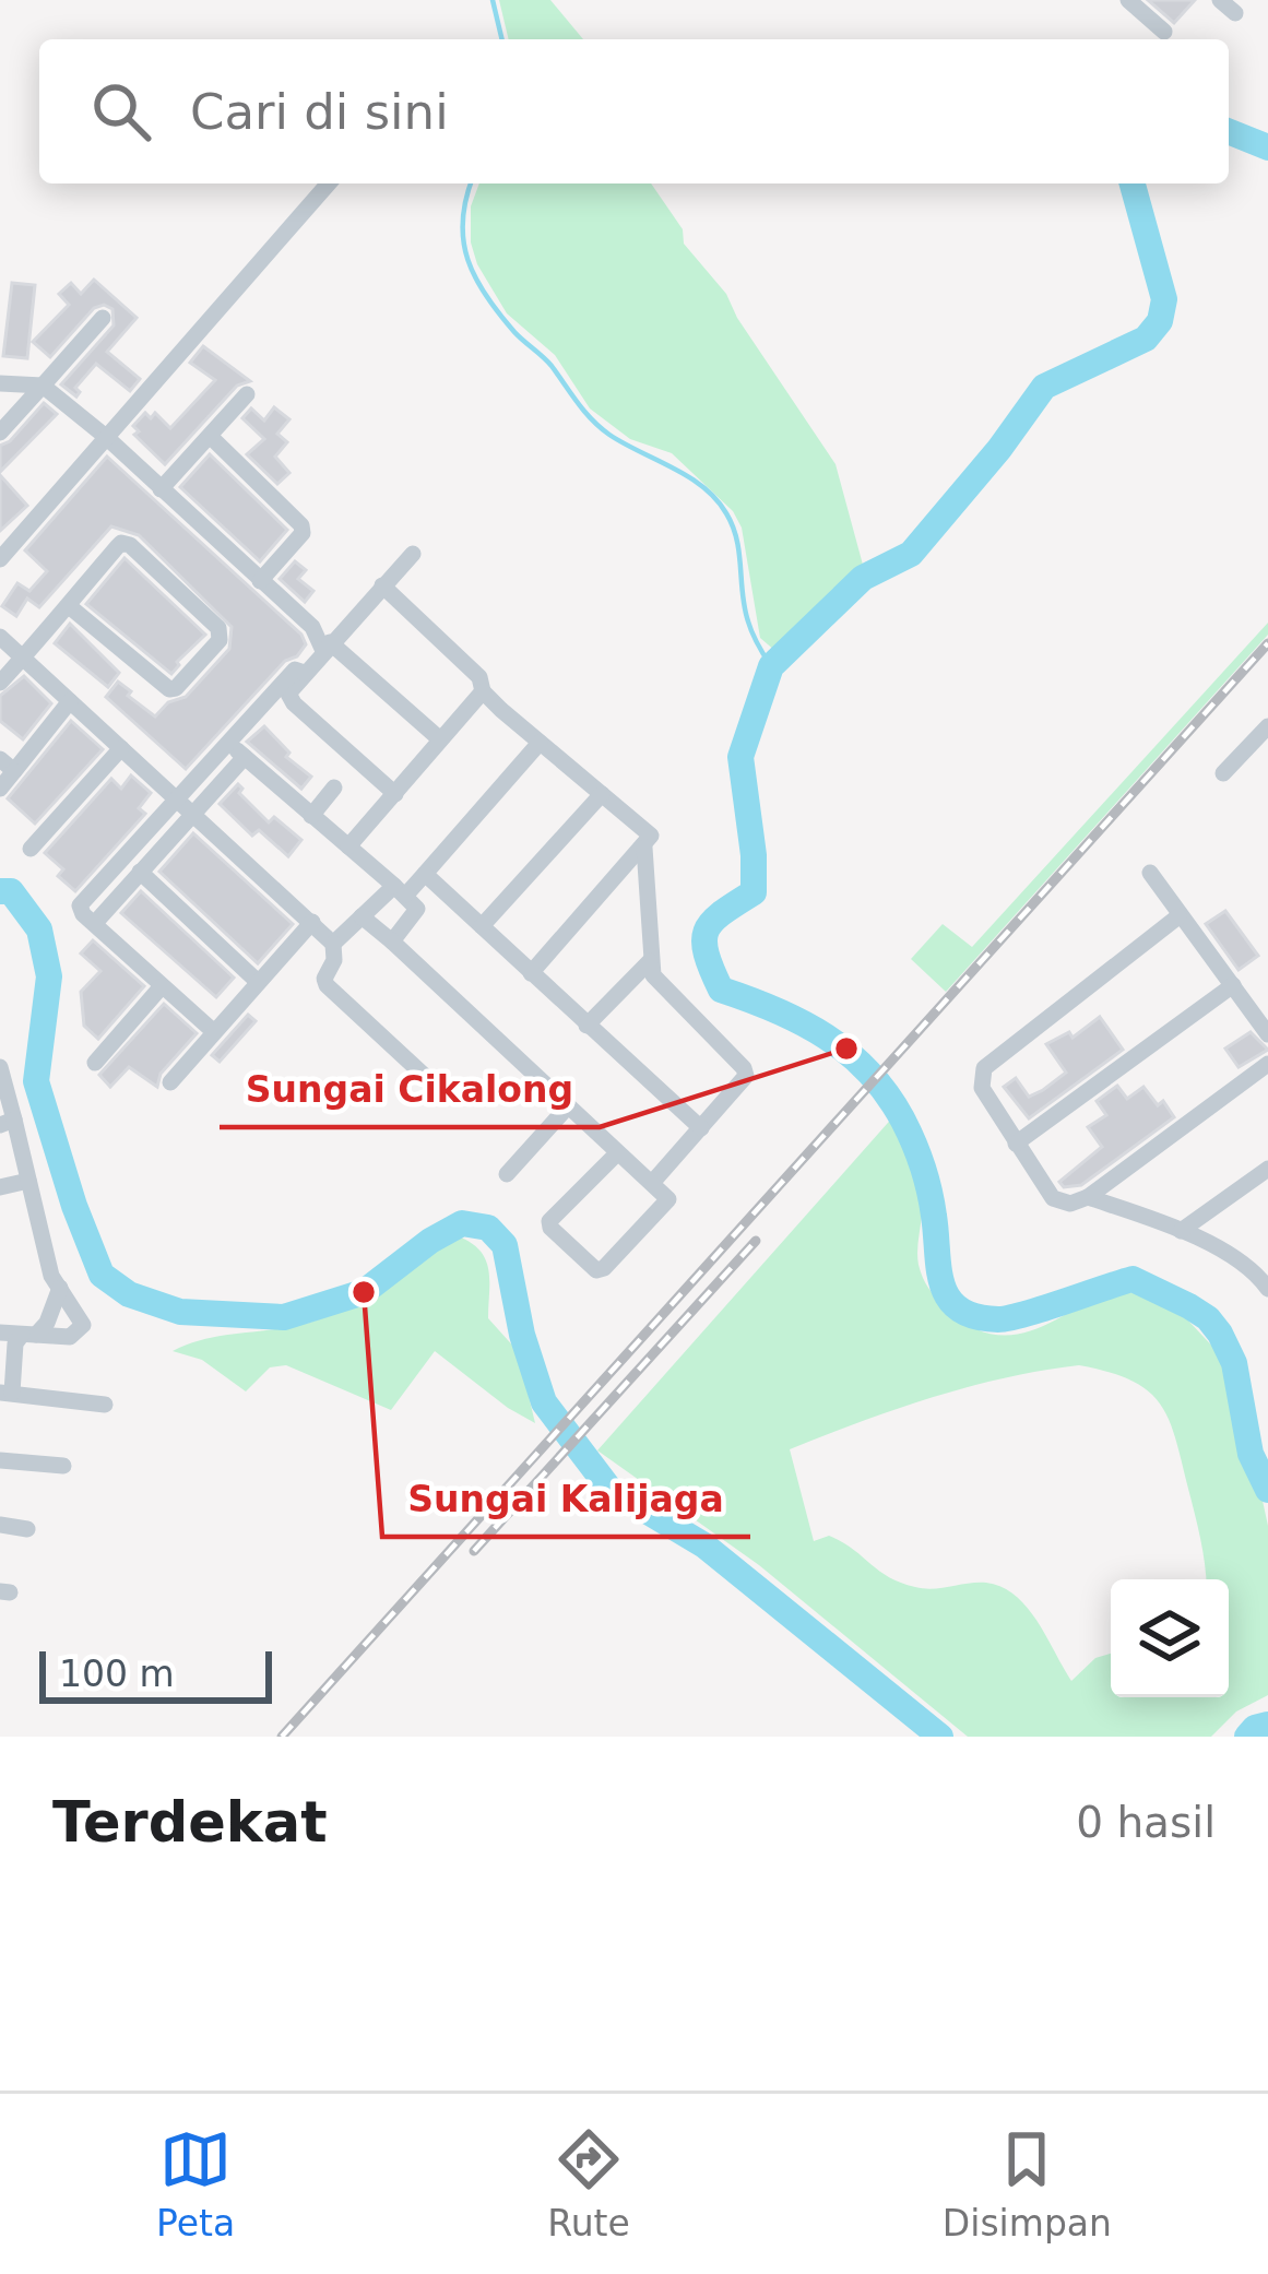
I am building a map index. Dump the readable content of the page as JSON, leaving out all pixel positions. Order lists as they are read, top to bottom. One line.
{"places":["Sungai Cikalong","Sungai Kalijaga"],"scale_bar":"100 m","page":{"search":"Cari di sini","scale":"100 m","heading":["Terdekat","0 hasil"],"nav":["Peta","Rute","Disimpan"]}}
